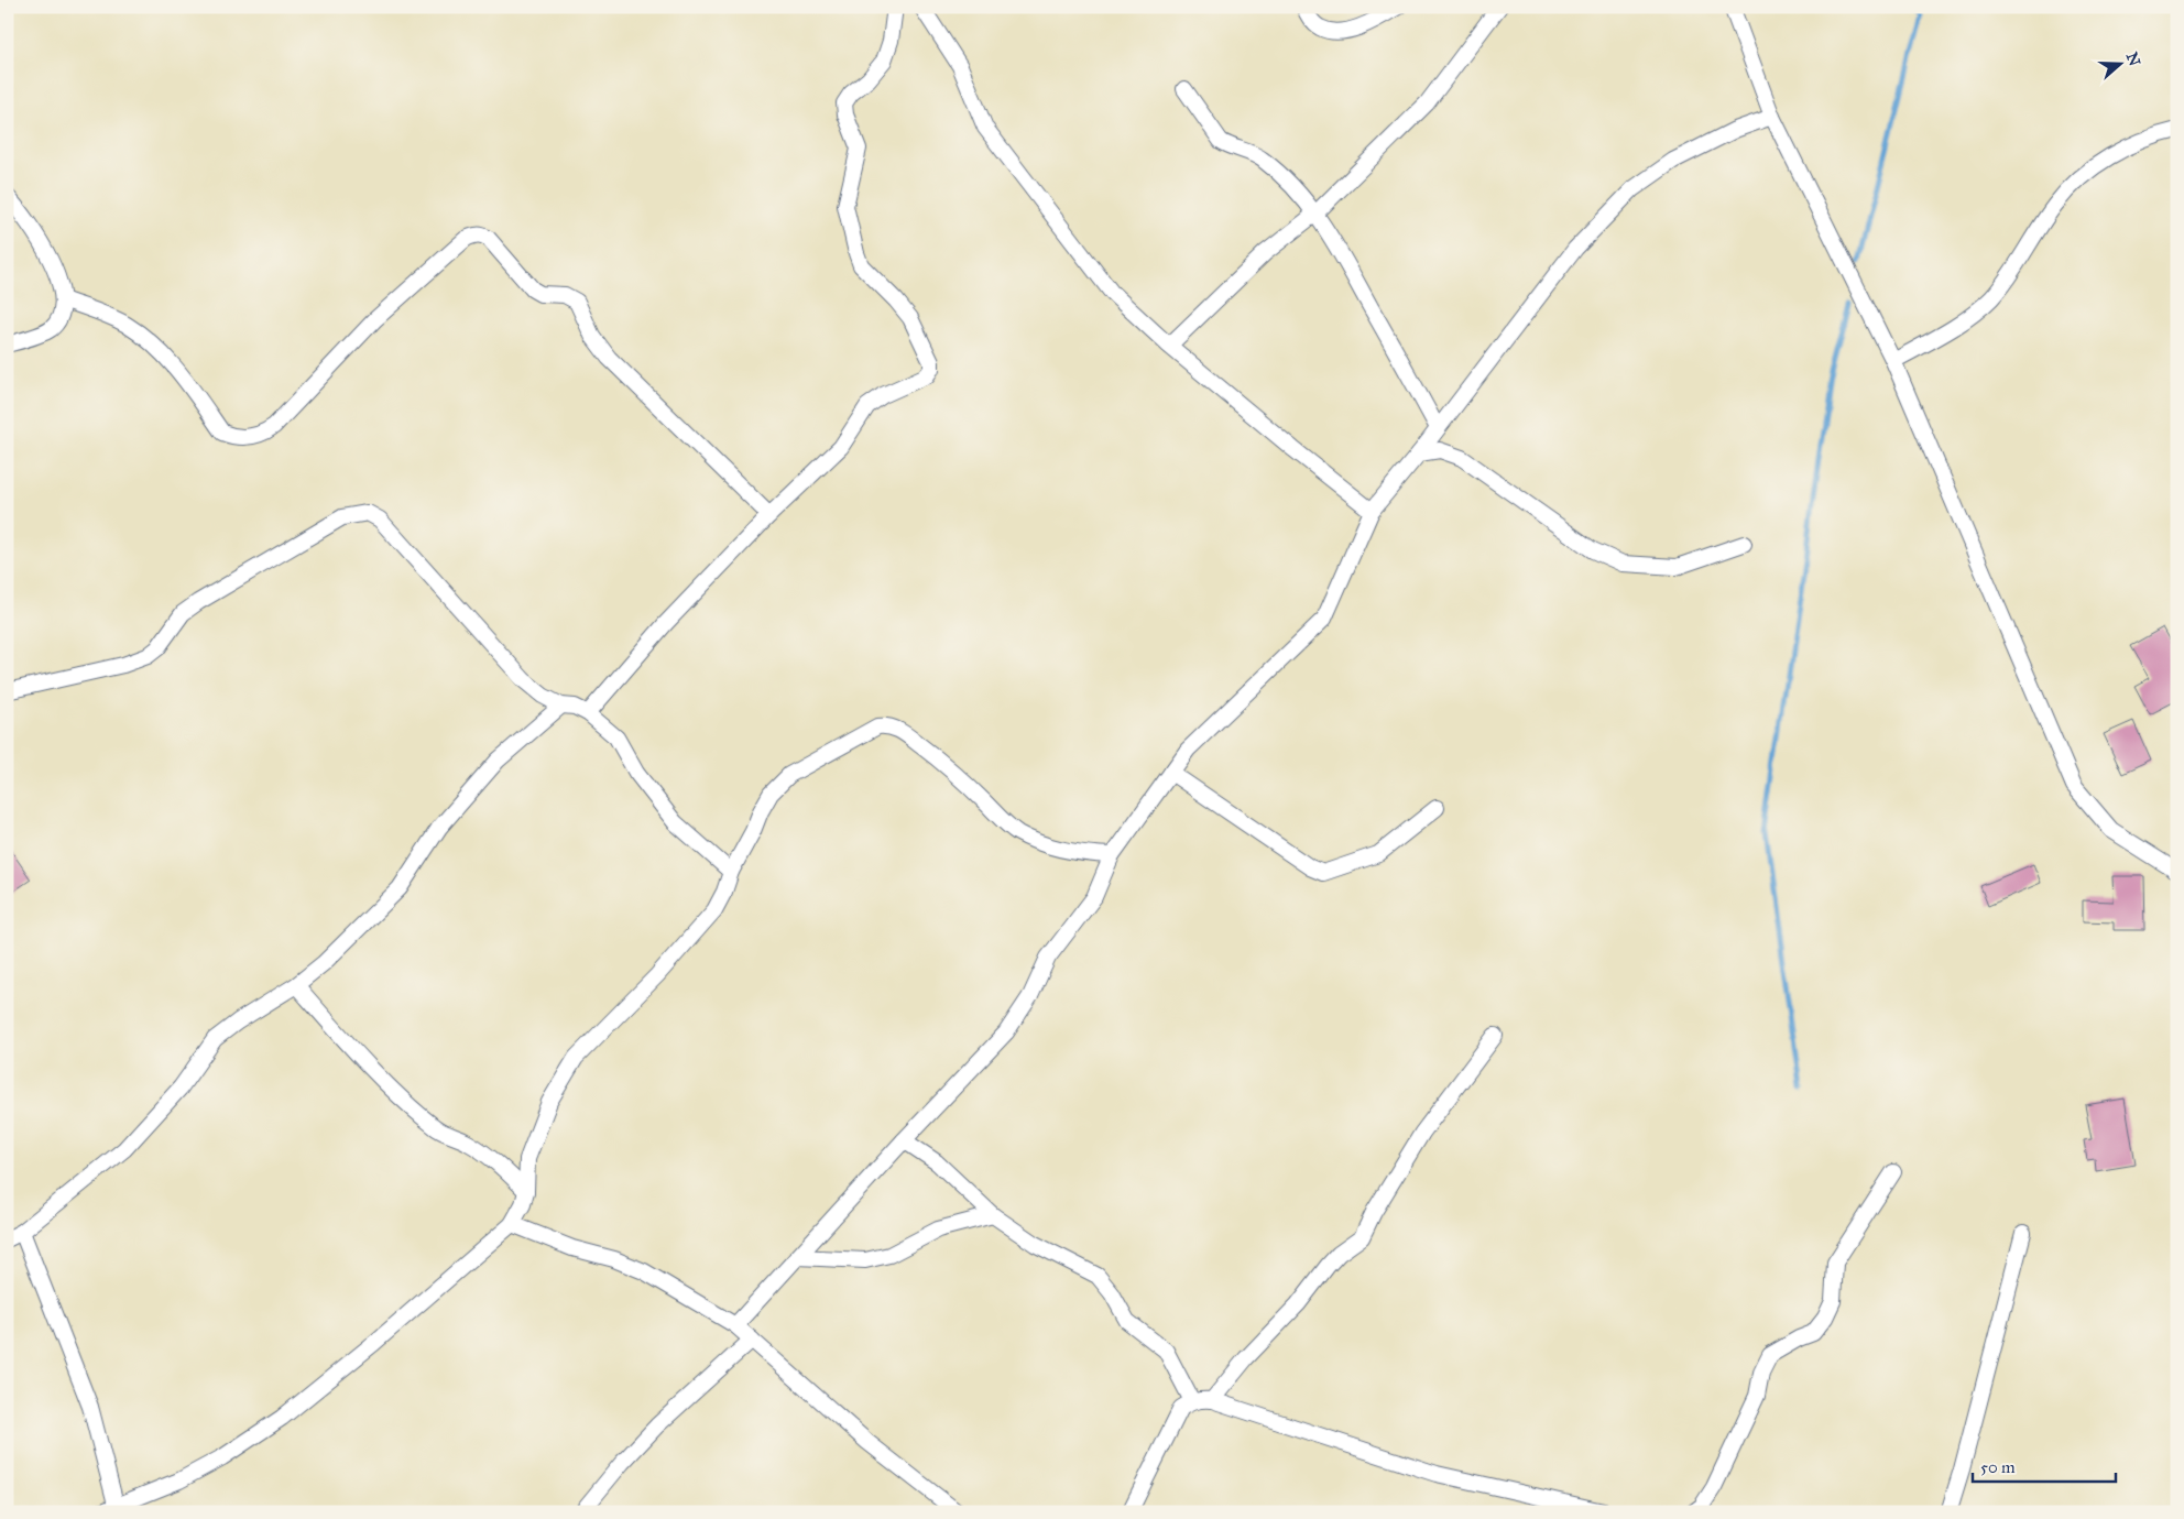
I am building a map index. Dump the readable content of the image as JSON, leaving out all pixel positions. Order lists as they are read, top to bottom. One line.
{"scale_bar":"50 m","north":"right"}
